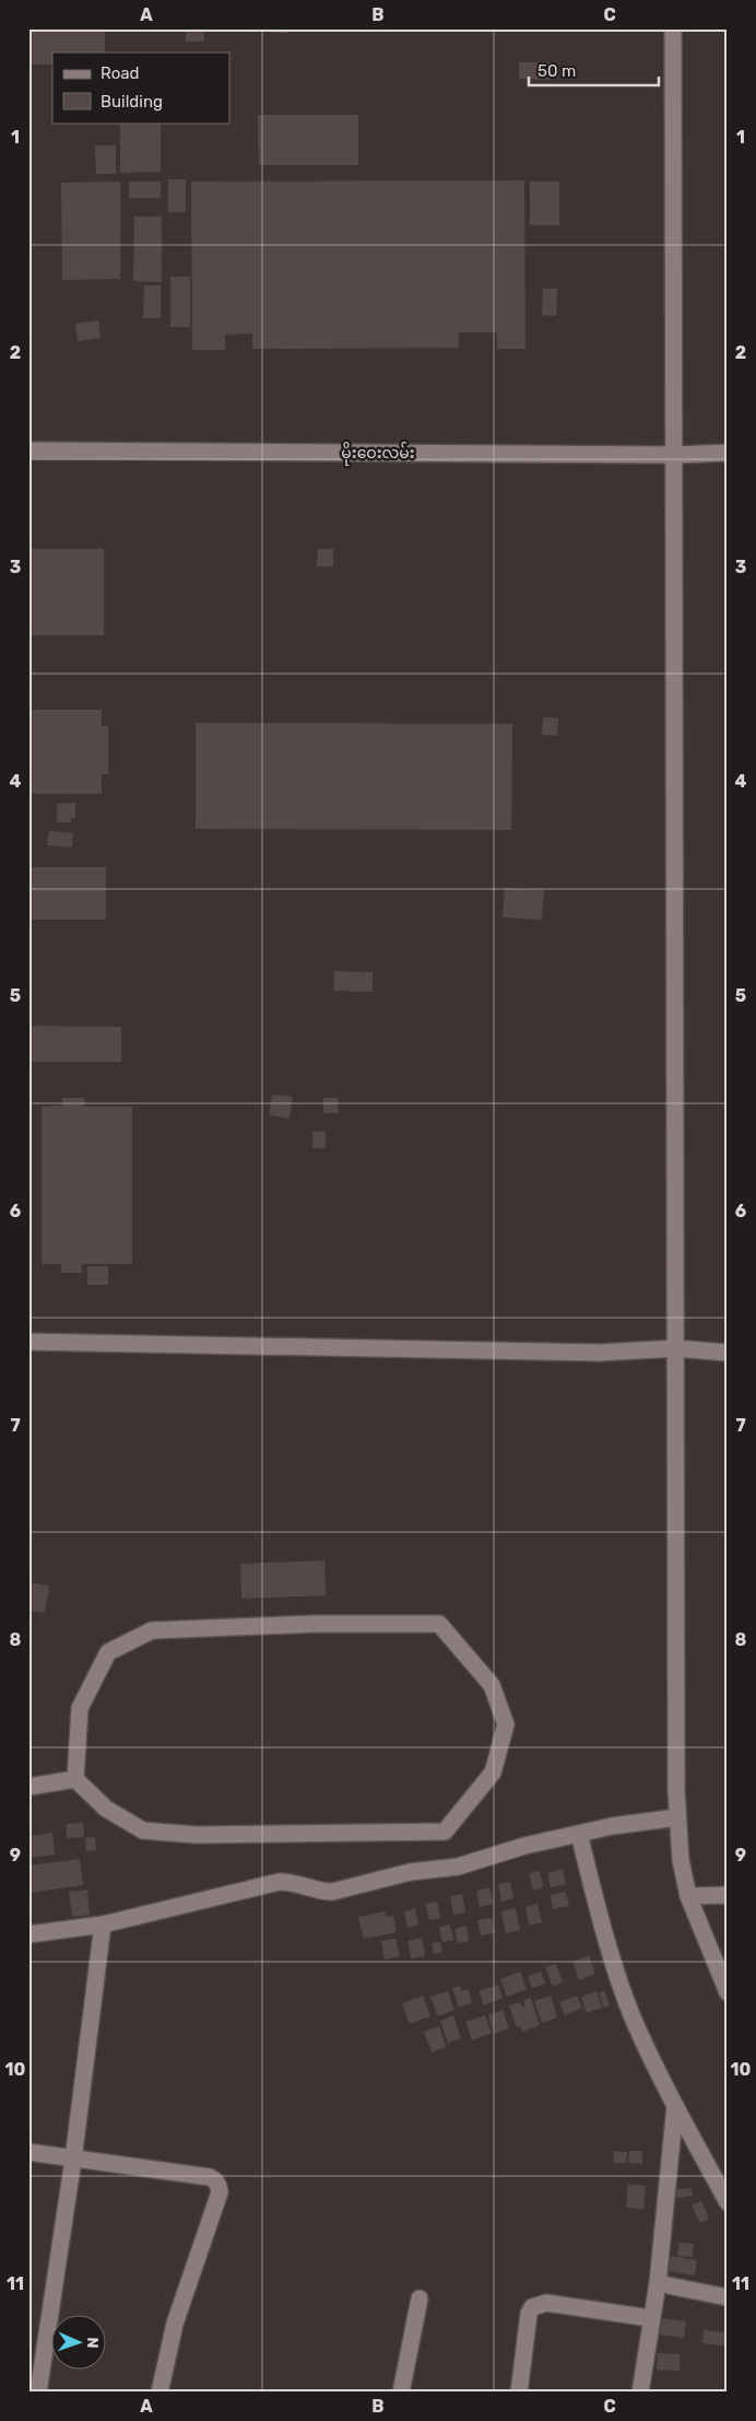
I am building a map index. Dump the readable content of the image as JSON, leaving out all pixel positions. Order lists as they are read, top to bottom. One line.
{"streets":{"street":["မိုးဝေးလမ်း"]},"legend":["Road","Building"],"scale_bar":"50 m","north":"right","grid":{"columns":["A","B","C"],"rows":["1","2","3","4","5","6","7","8","9","10","11"]}}
